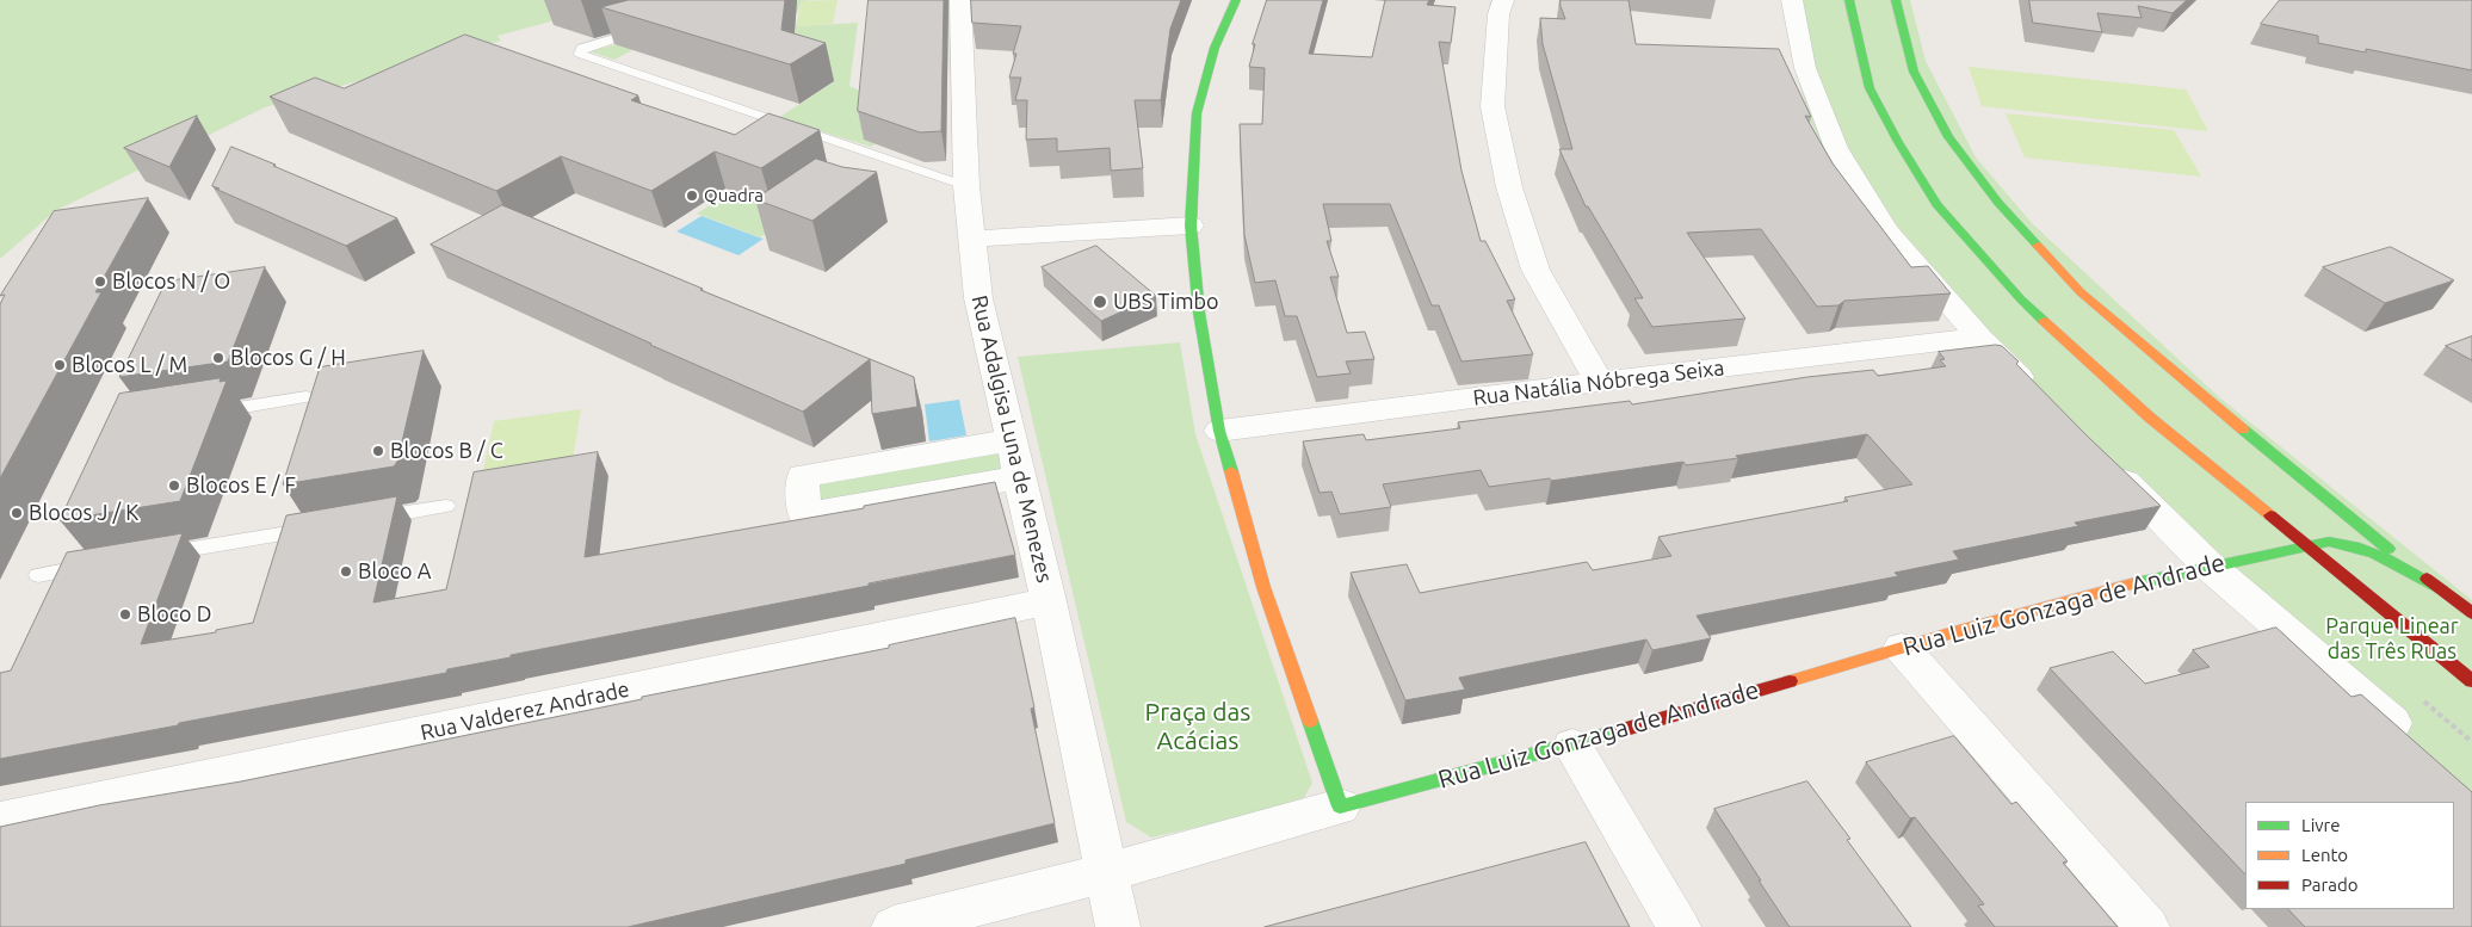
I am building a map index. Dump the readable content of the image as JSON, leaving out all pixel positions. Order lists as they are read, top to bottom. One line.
{"streets":{"main road":["Rua Luiz Gonzaga de Andrade"],"street":["Rua Natália Nóbrega Seixa","Rua Adalgisa Luna de Menezes","Rua Valderez Andrade"]},"crossings":[["Rua Adalgisa Luna de Menezes","Rua Luiz Gonzaga de Andrade"],["Rua Adalgisa Luna de Menezes","Rua Valderez Andrade"]],"parks":["Parque Linear das Três Ruas","Praça das Acácias"],"places":["Quadra","Blocos N / O","UBS Timbo","Blocos G / H","Blocos L / M","Blocos B / C","Blocos E / F","Blocos J / K","Bloco A","Bloco D"],"legend":["Livre","Lento","Parado"]}
